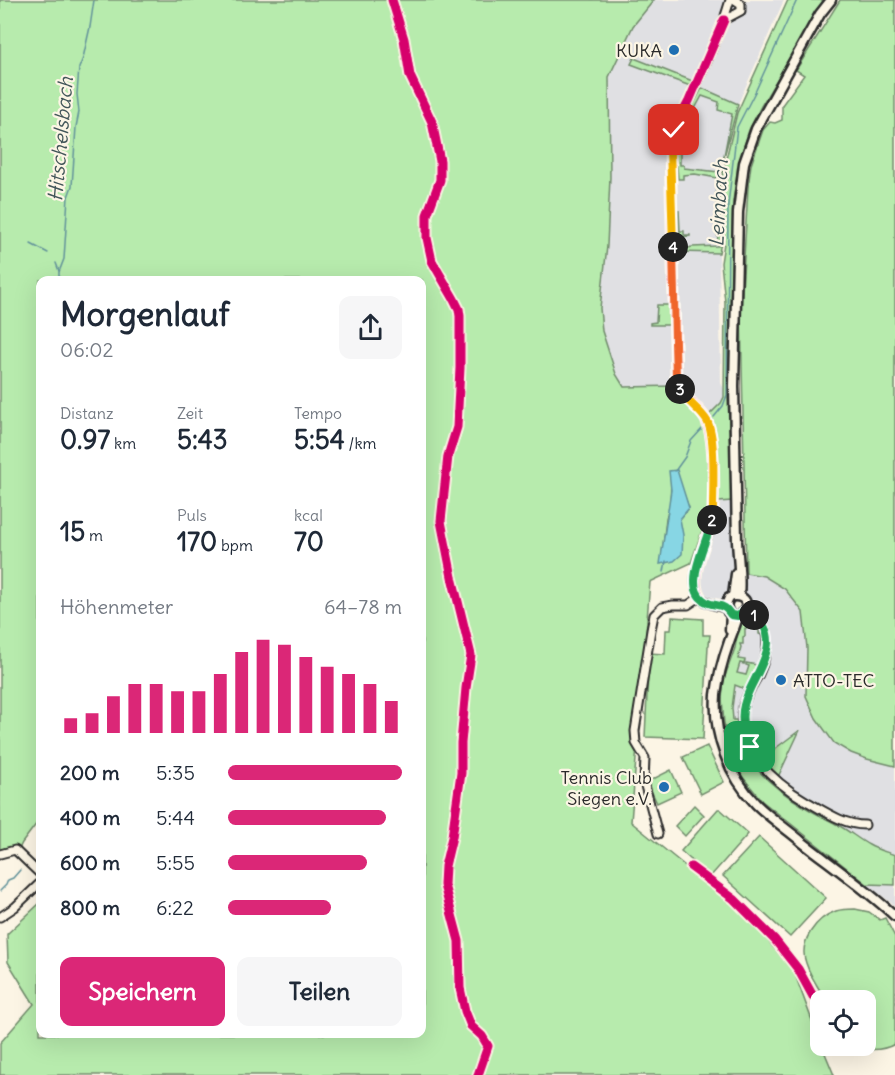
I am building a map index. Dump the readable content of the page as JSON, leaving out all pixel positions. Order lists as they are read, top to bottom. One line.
{"water":["Hitschelsbach","Leimbach"],"places":["KUKA","ATTO-TEC","Tennis Club Siegen e.V."],"page":{"pins":["4","3","2","1"],"heading":["Morgenlauf","06:02"],"stats":[["Distanz","0.97 km"],["Zeit","5:43"],["Tempo","5:54 /km"],["15 m"],["Puls","170 bpm"],["kcal","70"]],"chart":["Höhenmeter","64–78 m"],"list":[{"name":"200 m","note":"5:35"},{"name":"400 m","note":"5:44"},{"name":"600 m","note":"5:55"},{"name":"800 m","note":"6:22"}],"buttons":["Speichern","Teilen"]}}
